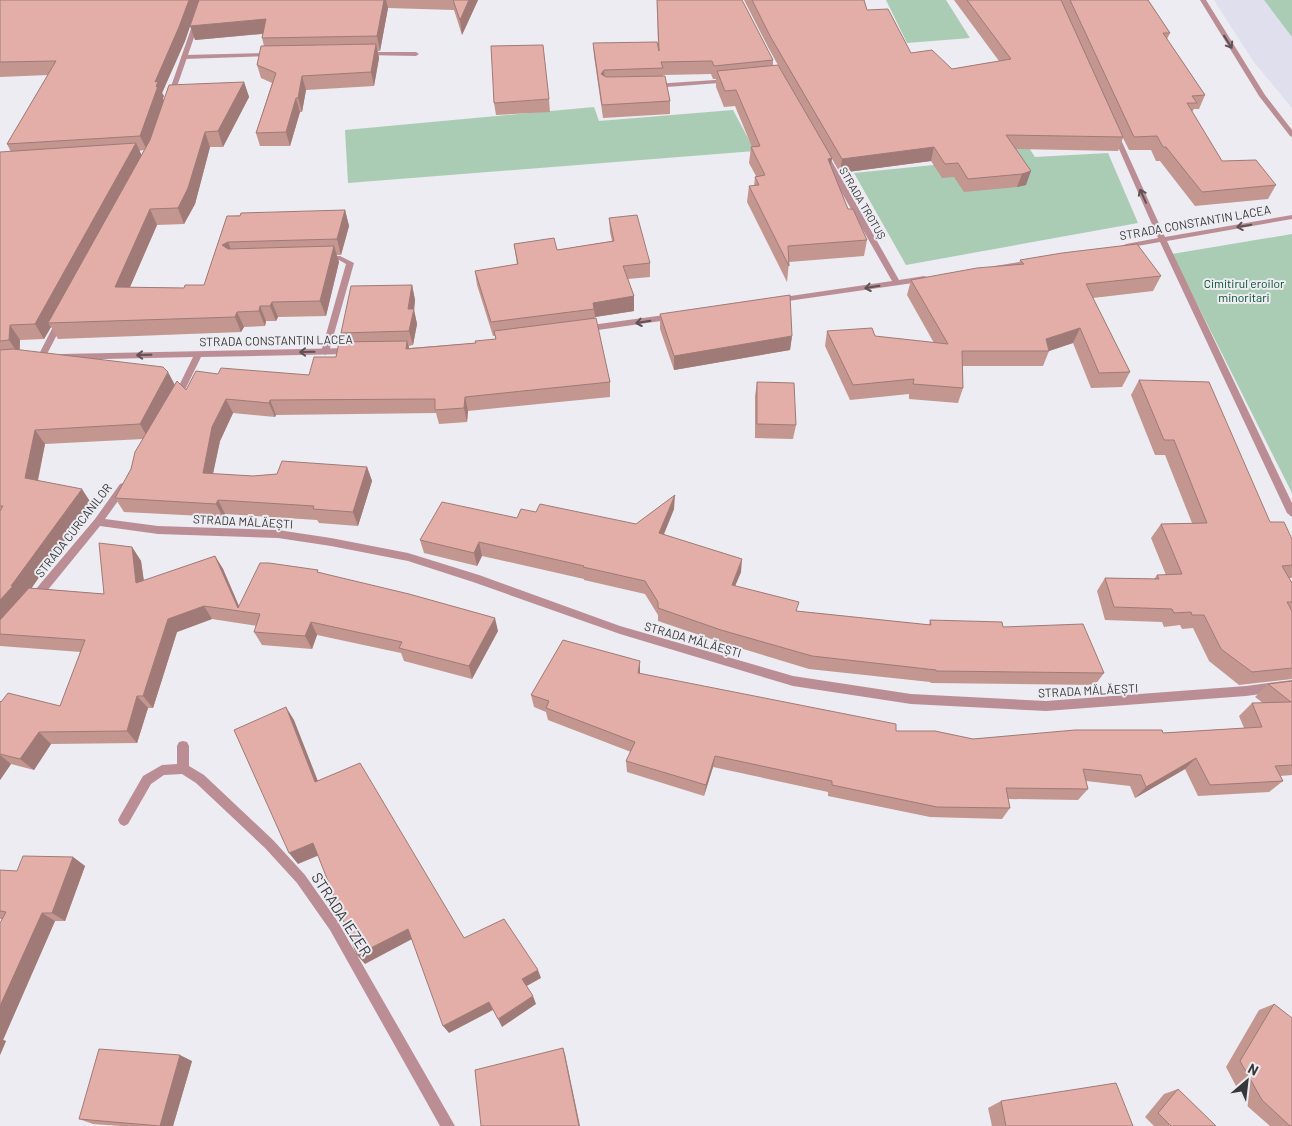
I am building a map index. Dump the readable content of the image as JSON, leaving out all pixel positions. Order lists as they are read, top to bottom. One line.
{"streets":{"street":["STRADA TROTUȘ","STRADA CONSTANTIN LACEA","STRADA MĂLĂEȘTI","STRADA CURCANILOR","STRADA IEZER"]},"crossings":[["STRADA MĂLĂEȘTI","STRADA CURCANILOR"]],"one_way":["STRADA CONSTANTIN LACEA"],"parks":["Cimitirul eroilor minoritari"],"north":"top right"}
